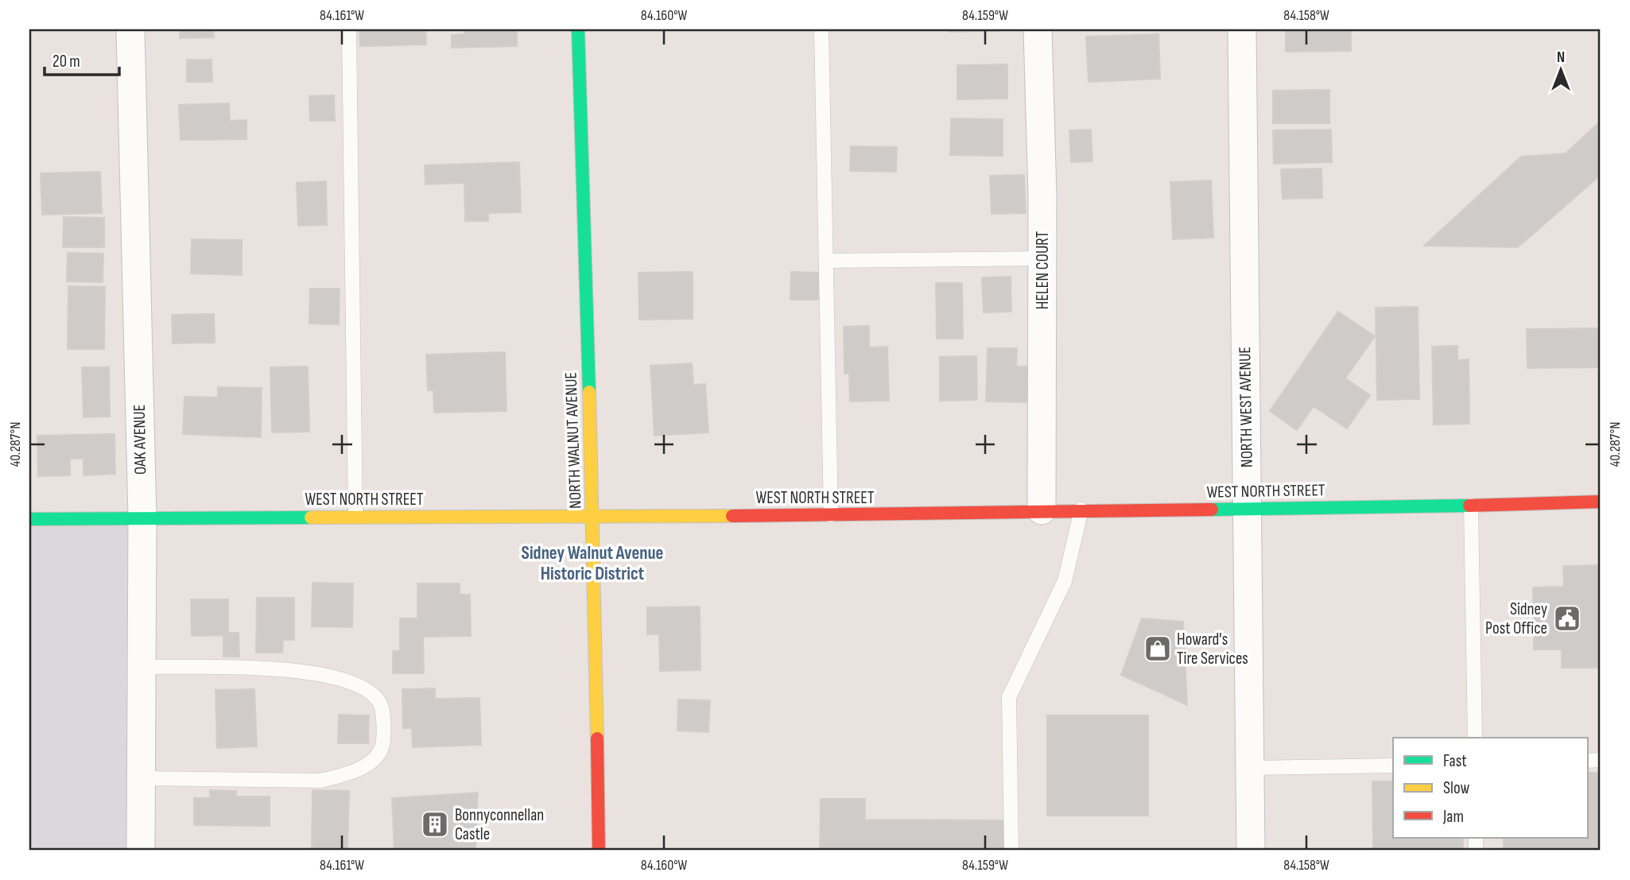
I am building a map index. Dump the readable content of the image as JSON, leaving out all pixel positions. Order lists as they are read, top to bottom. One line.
{"streets":{"street":["HELEN COURT","NORTH WEST AVENUE","OAK AVENUE","NORTH WALNUT AVENUE","WEST NORTH STREET"]},"crossings":[["HELEN COURT","WEST NORTH STREET"],["NORTH WEST AVENUE","WEST NORTH STREET"],["OAK AVENUE","WEST NORTH STREET"],["NORTH WALNUT AVENUE","WEST NORTH STREET"]],"districts":["Sidney Walnut Avenue Historic District"],"places":{"public building":["Sidney Post Office"],"shop":["Howard's Tire Services"],"building":["Bonnyconnellan Castle"]},"legend":["Fast","Slow","Jam"],"scale_bar":"20 m","north":"top","coordinates":["84.161°W","84.160°W","84.159°W","84.158°W","40.287°N"]}
